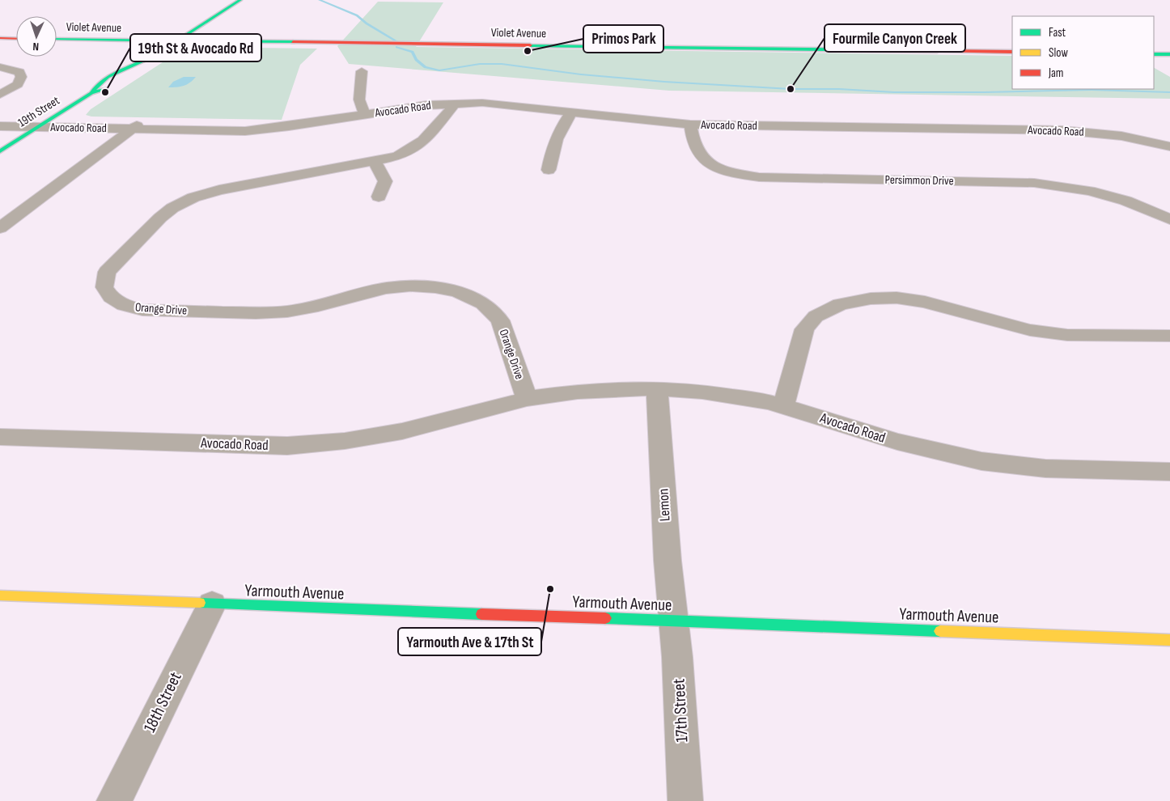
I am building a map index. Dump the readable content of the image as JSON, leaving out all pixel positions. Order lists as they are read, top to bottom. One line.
{"streets":{"street":["Violet Avenue","Avocado Road","19th Street","Persimmon Drive","Orange Drive","Lemon","Yarmouth Avenue","18th Street","17th Street"]},"crossings":[["Violet Avenue","19th Street"],["Avocado Road","19th Street"],["Avocado Road","Persimmon Drive"],["Avocado Road","Orange Drive"],["Avocado Road","Lemon"],["Lemon","Yarmouth Avenue"],["Lemon","17th Street"],["Yarmouth Avenue","18th Street"],["Yarmouth Avenue","17th Street"]],"places":["Primos Park","Fourmile Canyon Creek","19th St & Avocado Rd","Yarmouth Ave & 17th St"],"legend":["Fast","Slow","Jam"],"north":"bottom"}
